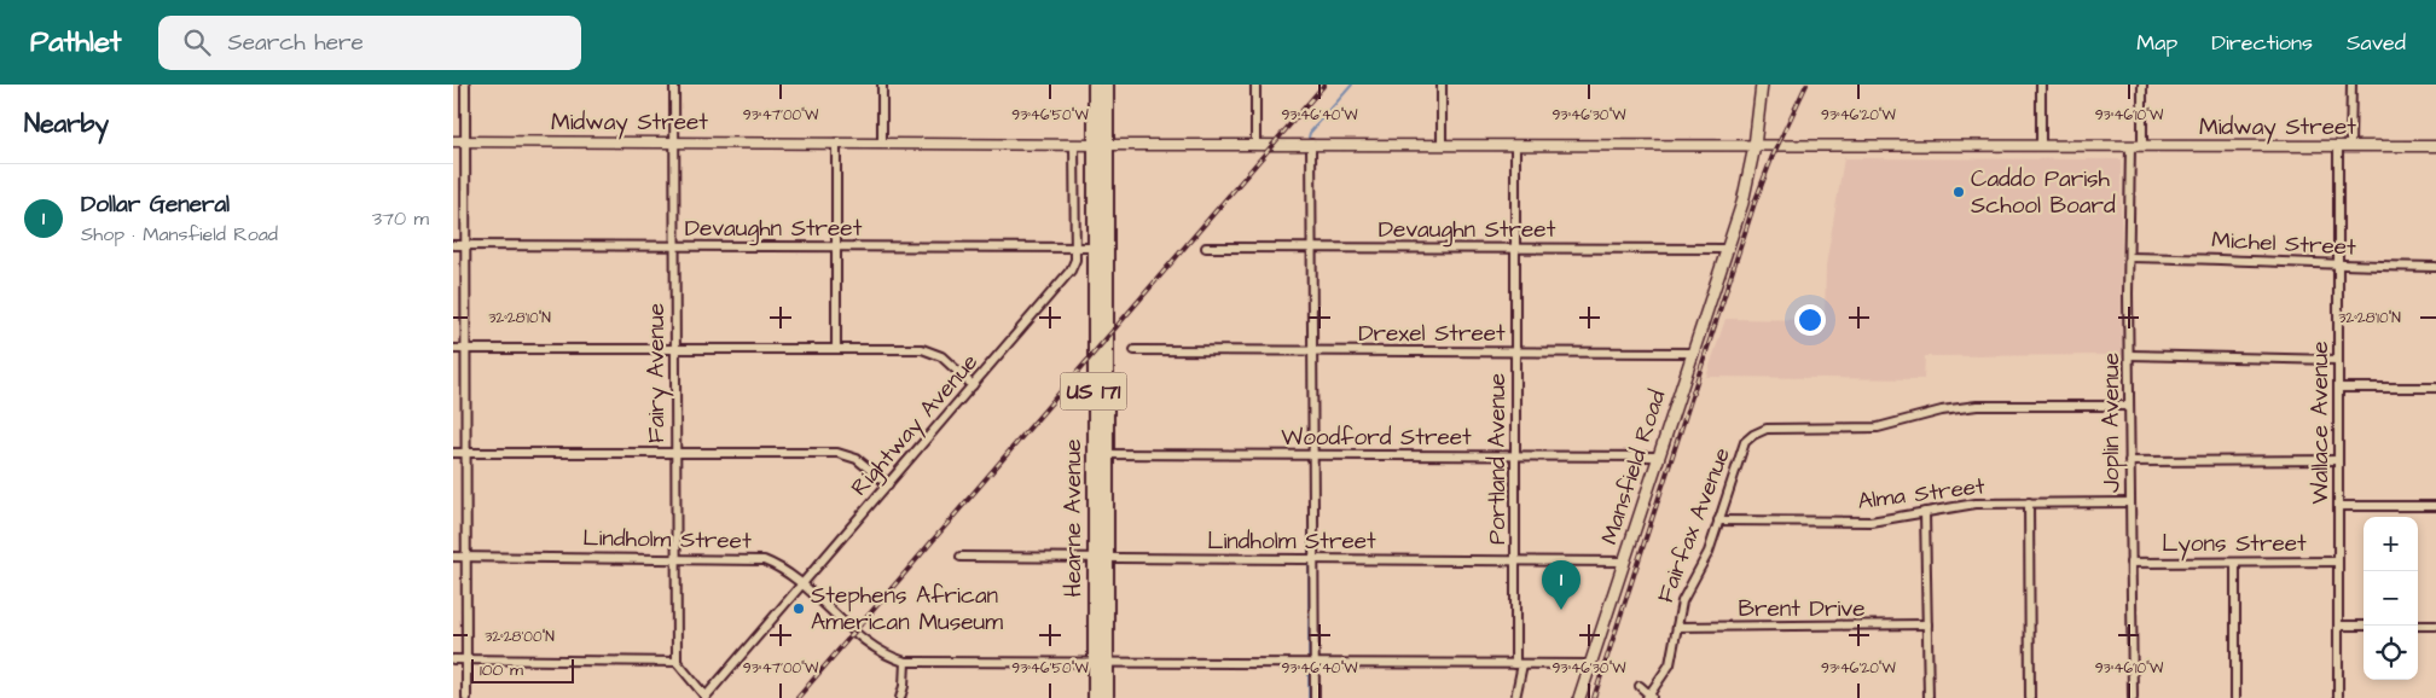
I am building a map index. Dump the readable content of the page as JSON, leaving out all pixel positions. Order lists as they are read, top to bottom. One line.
{"streets":{"main road":["US 171","Mansfield Road","Hearne Avenue"],"street":["Midway Street","Devaughn Street","Michel Street","Drexel Street","Fairy Avenue","Joplin Avenue","Wallace Avenue","Rightway Avenue","Woodford Street","Portland Avenue","Alma Street","Fairfax Avenue","Lindholm Street","Lyons Street","Brent Drive"]},"crossings":[["Midway Street","Fairy Avenue"],["Midway Street","Joplin Avenue"],["Midway Street","Wallace Avenue"],["Midway Street","Rightway Avenue"],["Midway Street","Portland Avenue"],["Midway Street","Mansfield Road"],["Midway Street","Hearne Avenue"],["Devaughn Street","Fairy Avenue"],["Devaughn Street","Rightway Avenue"],["Devaughn Street","Portland Avenue"],["Devaughn Street","Mansfield Road"],["Devaughn Street","Hearne Avenue"],["Michel Street","Joplin Avenue"],["Michel Street","Wallace Avenue"],["Drexel Street","Portland Avenue"],["Drexel Street","Mansfield Road"],["Fairy Avenue","Lindholm Street"],["Joplin Avenue","Alma Street"],["Joplin Avenue","Fairfax Avenue"],["Joplin Avenue","Lyons Street"],["Wallace Avenue","Lyons Street"],["Rightway Avenue","Lindholm Street"],["Woodford Street","Portland Avenue"],["Woodford Street","Mansfield Road"],["Woodford Street","Hearne Avenue"],["Portland Avenue","Lindholm Street"],["Mansfield Road","Lindholm Street"],["Alma Street","Fairfax Avenue"],["Hearne Avenue","Lindholm Street"],["Fairfax Avenue","Brent Drive"]],"places":["Caddo Parish School Board","Stephens African American Museum"],"scale_bar":"100 m","page":{"header":"Pathlet","search":"Search here","nav":["Map","Directions","Saved"],"heading":"Nearby","list":[{"mark":"1","name":"Dollar General","note":"Shop · Mansfield Road","value":"370 m"}],"map_buttons":["+","−"],"pins":"1","scale":"100 m"},"coordinates":["93°47'00\"W","93°46'50\"W","93°46'40\"W","93°46'30\"W","93°46'20\"W","93°46'10\"W","32°28'10\"N","32°28'00\"N"]}
